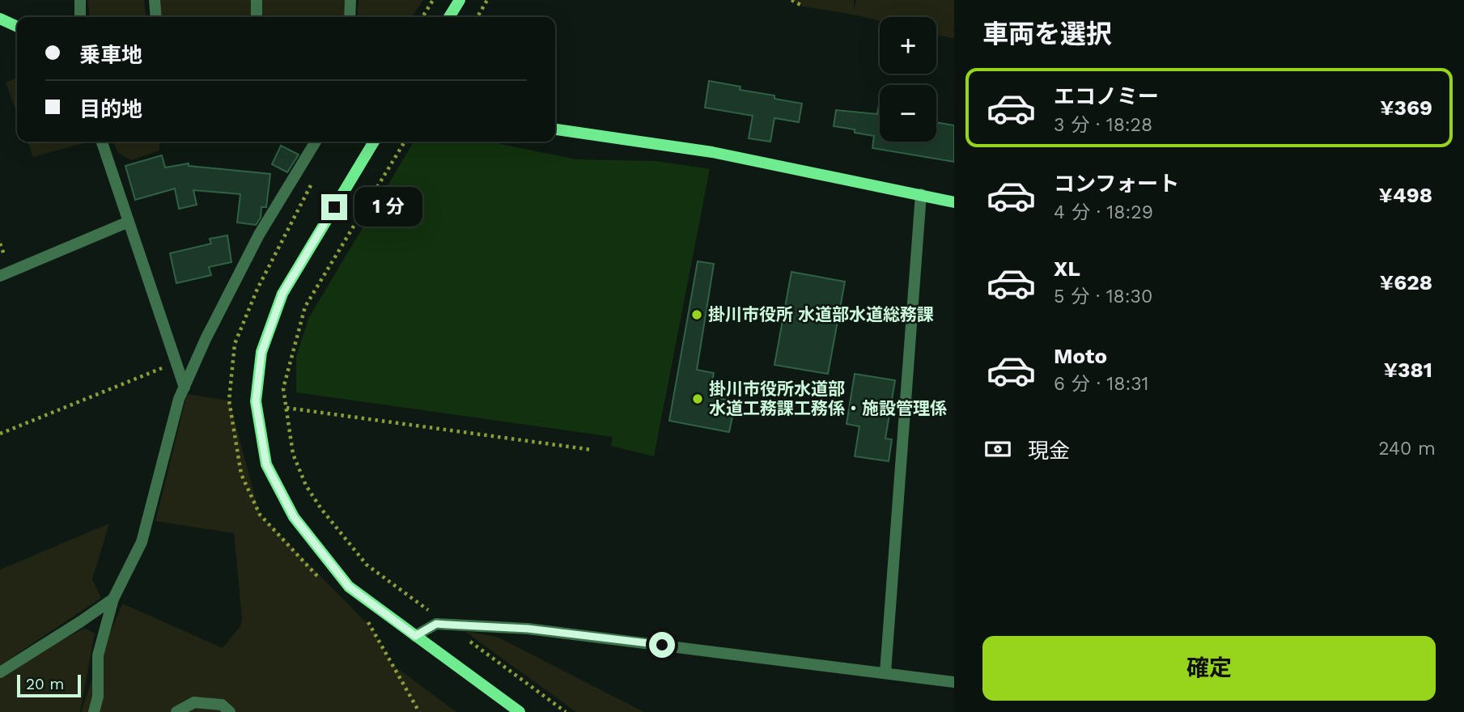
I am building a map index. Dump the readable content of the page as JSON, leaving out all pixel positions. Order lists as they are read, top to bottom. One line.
{"places":["掛川市役所 水道部水道総務課","掛川市役所水道部 水道工務課工務係・施設管理係"],"scale_bar":"20 m","page":{"heading":"車両を選択","map_buttons":["+","−"],"banner":["乗車地","目的地"],"list":[{"name":"エコノミー","note":"3 分 · 18:28","value":"¥369"},{"name":"コンフォート","note":"4 分 · 18:29","value":"¥498"},{"name":"XL","note":"5 分 · 18:30","value":"¥628"},{"name":"Moto","note":"6 分 · 18:31","value":"¥381"}],"bubble":"1 分","pay":["現金","240 m"],"buttons":"確定","scale":"20 m"}}
